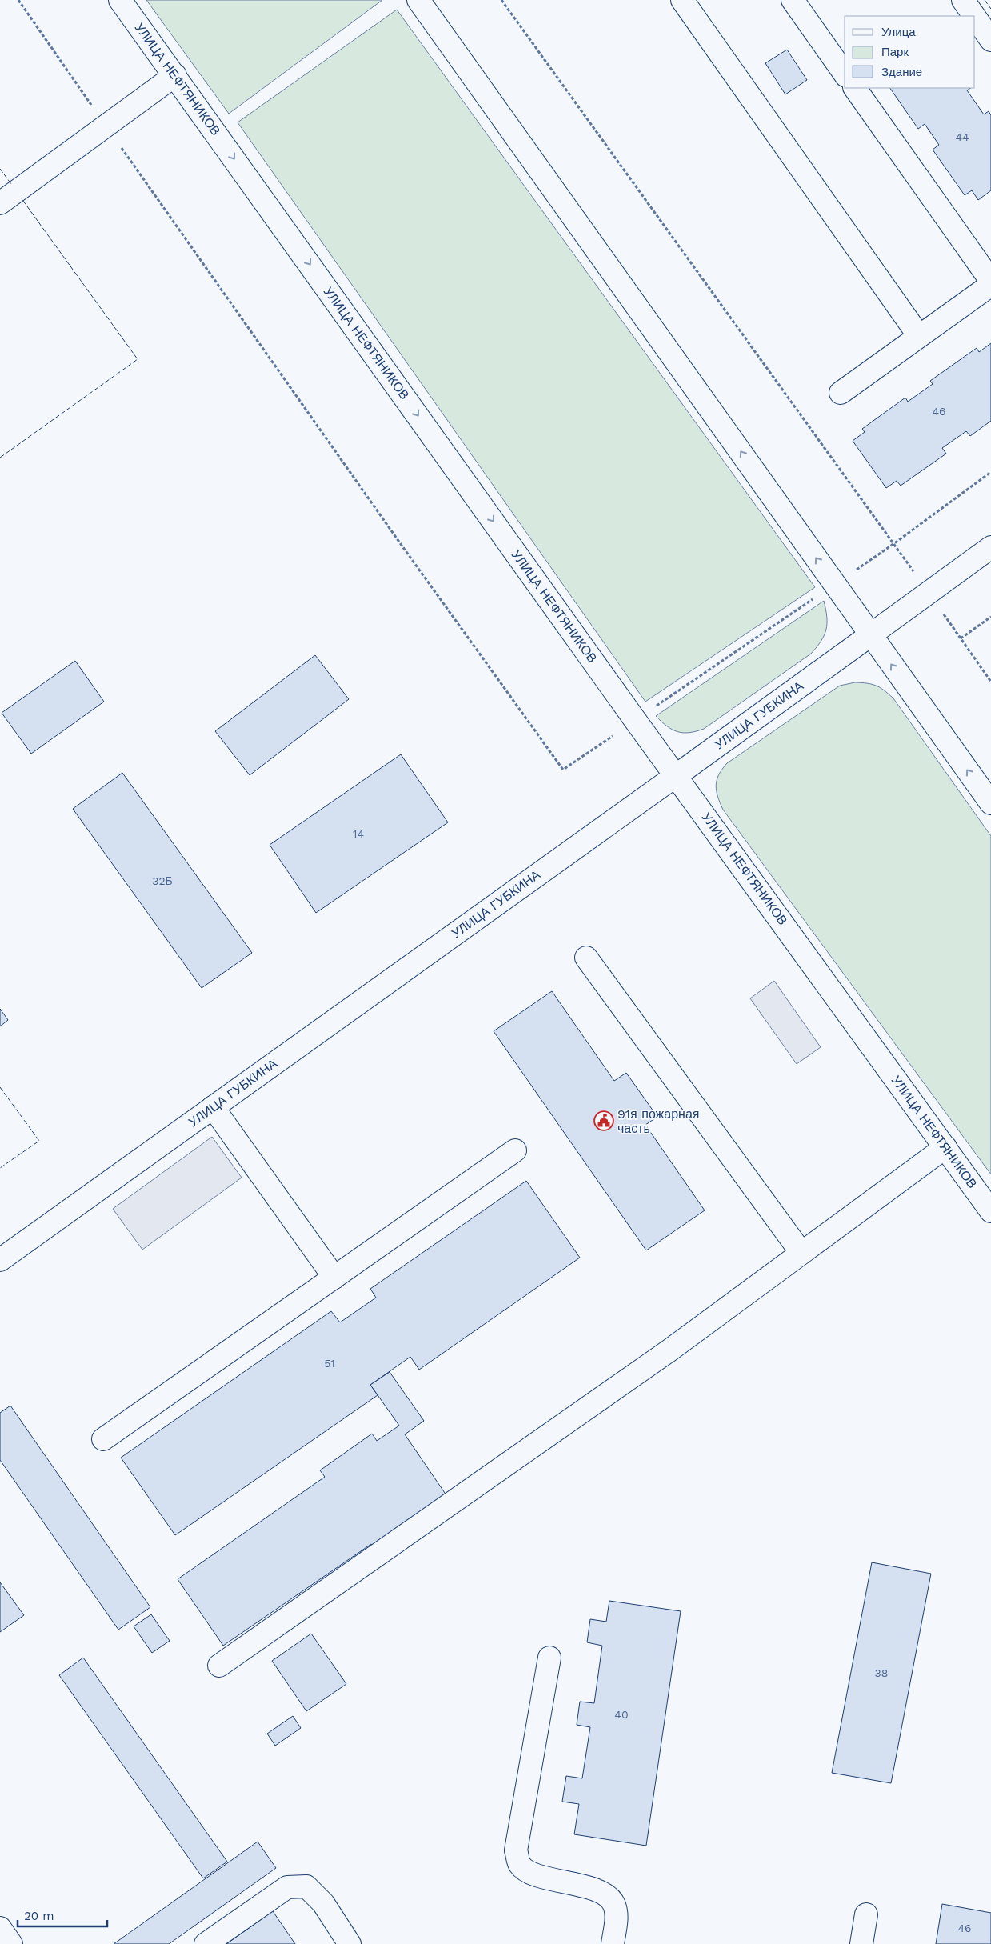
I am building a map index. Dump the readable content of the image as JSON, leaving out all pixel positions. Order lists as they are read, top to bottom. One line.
{"streets":{"main road":["УЛИЦА НЕФТЯНИКОВ","УЛИЦА ГУБКИНА"]},"crossings":[["УЛИЦА НЕФТЯНИКОВ","УЛИЦА ГУБКИНА"]],"one_way":["УЛИЦА НЕФТЯНИКОВ"],"places":{"public building":["91я пожарная часть"]},"house_numbers":["44","46","14","32Б","51","38","40","46"],"legend":["Улица","Парк","Здание"],"scale_bar":"20 m"}
